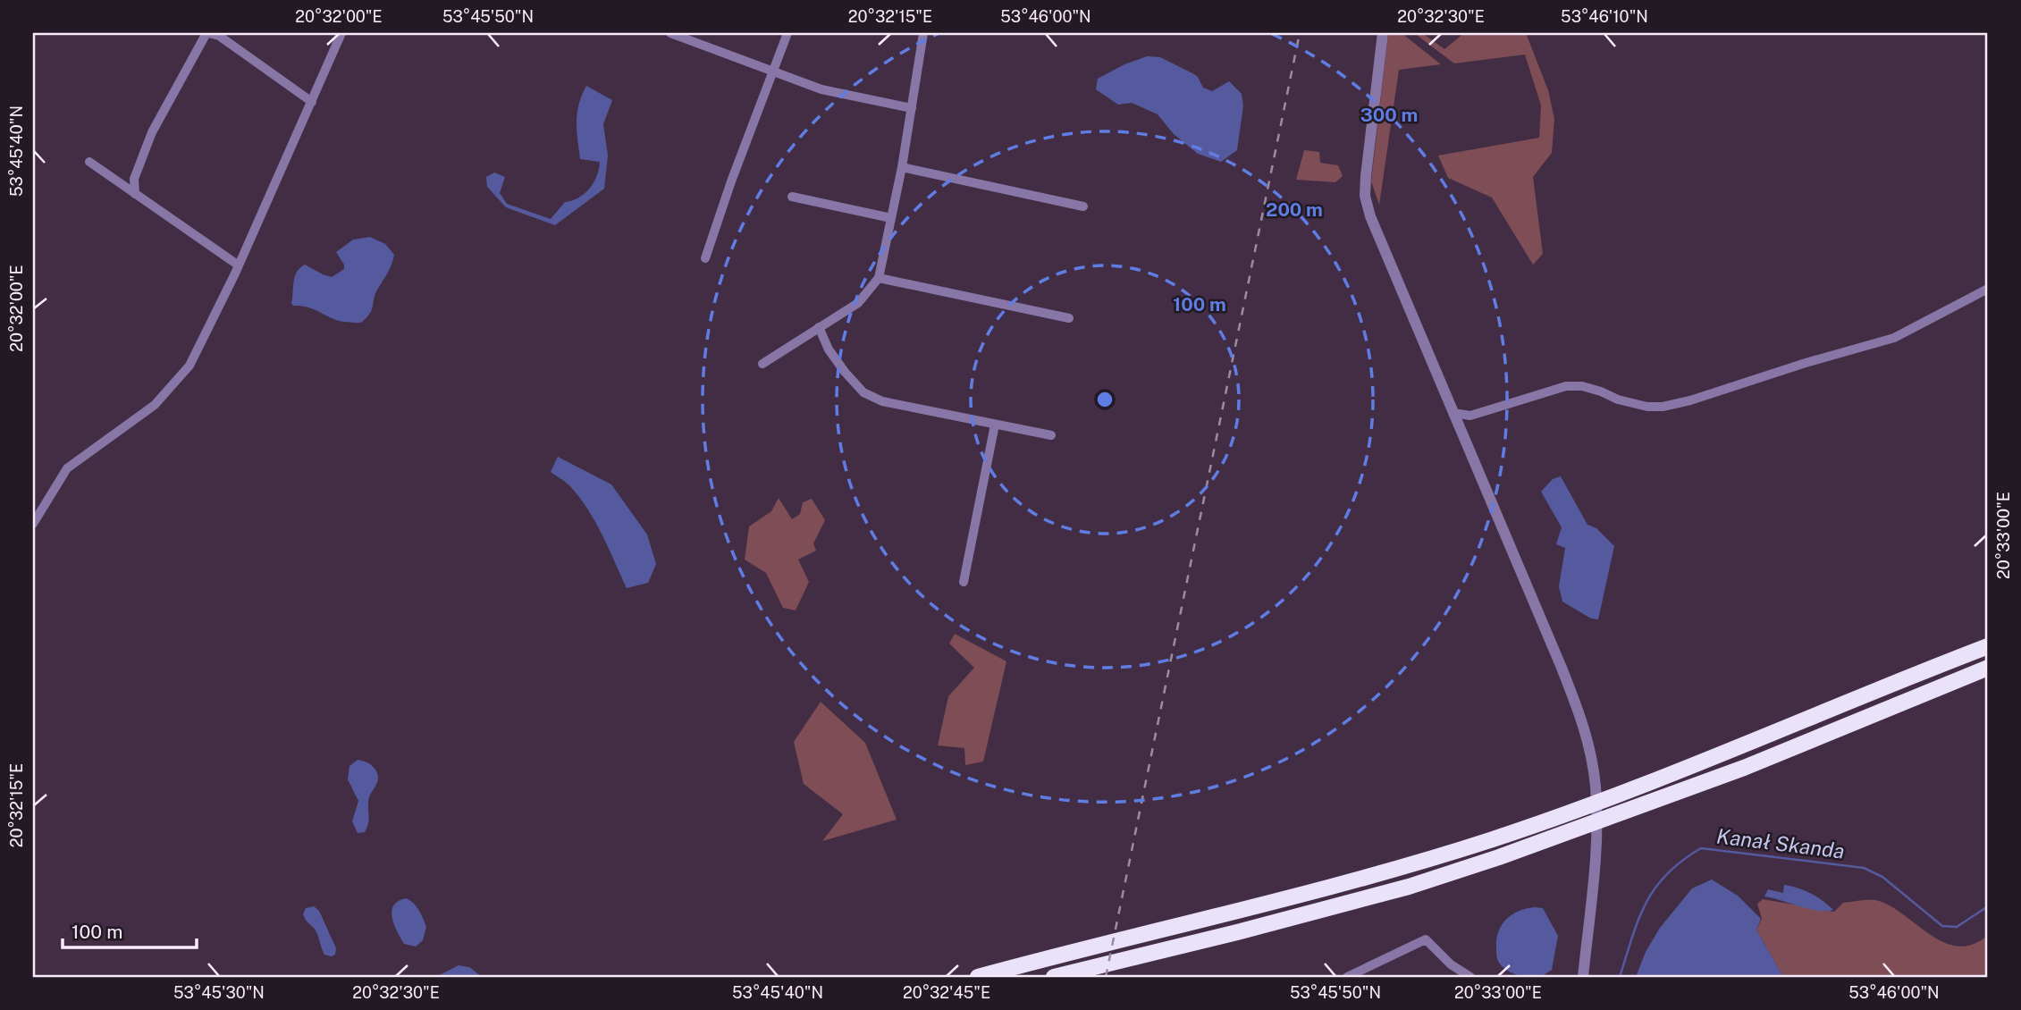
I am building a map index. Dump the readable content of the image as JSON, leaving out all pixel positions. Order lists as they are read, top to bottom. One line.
{"water":["Kanał Skanda"],"scale_bar":"100 m","coordinates":["20°32'00\"E","53°45'50\"N","20°32'15\"E","53°46'00\"N","20°32'30\"E","53°46'10\"N","53°45'40\"N","20°33'00\"E","53°45'30\"N","20°32'45\"E"],"rings":["300 m","200 m","100 m"]}
